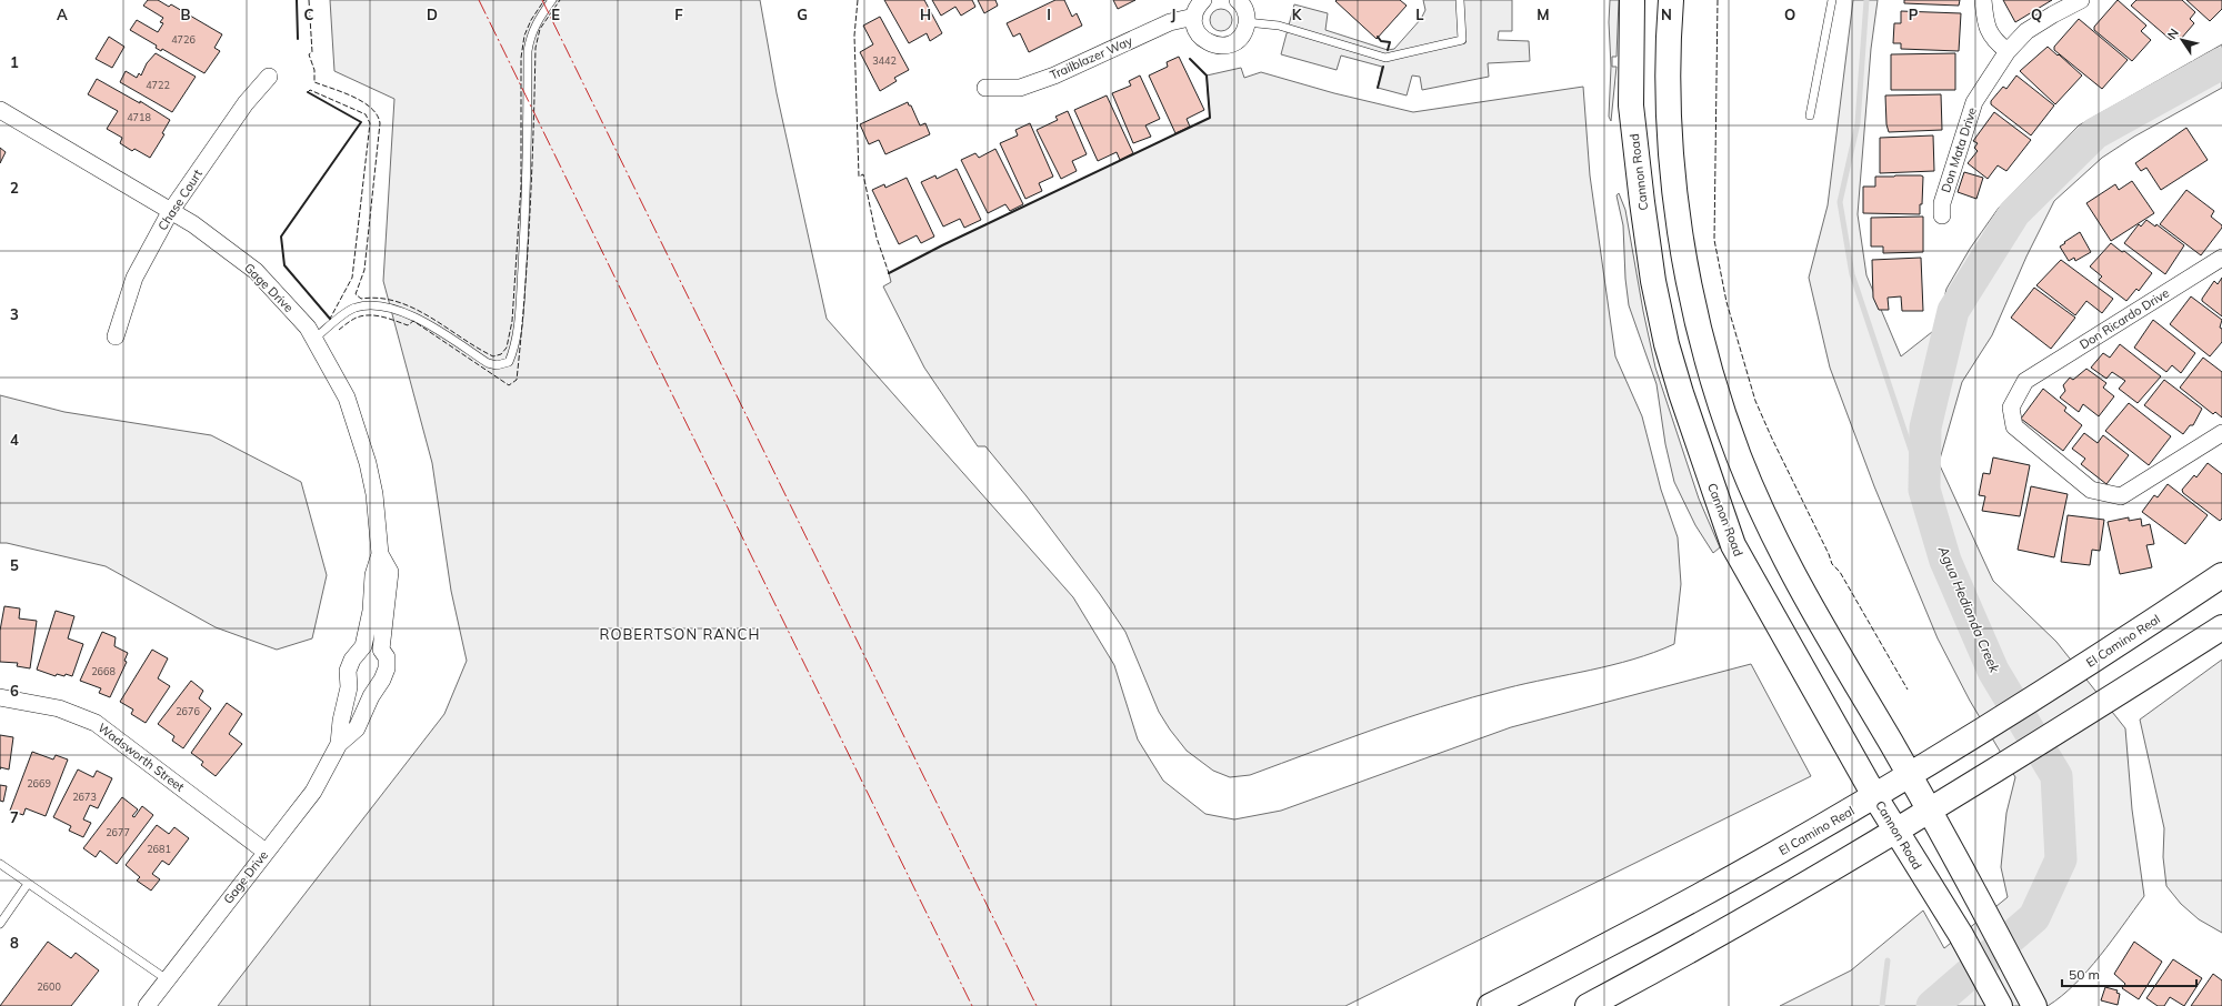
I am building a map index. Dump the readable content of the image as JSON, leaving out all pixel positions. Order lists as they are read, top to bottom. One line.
{"streets":{"main road":["Cannon Road","El Camino Real"],"street":["Trailblazer Way","Don Mata Drive","Chase Court","Gage Drive","Don Ricardo Drive","Wadsworth Street"]},"crossings":[["Cannon Road","El Camino Real"],["Chase Court","Gage Drive"],["Gage Drive","Wadsworth Street"]],"districts":["ROBERTSON RANCH"],"water":["Agua Hedionda Creek"],"house_numbers":["4726","3442","4722","4718","2668","2676","2669","2673","2677","2681","2600"],"scale_bar":"50 m","north":"top left","grid":{"columns":["A","B","C","D","E","F","G","H","I","J","K","L","M","N","O","P","Q"],"rows":["1","2","3","4","5","6","7","8"]}}
